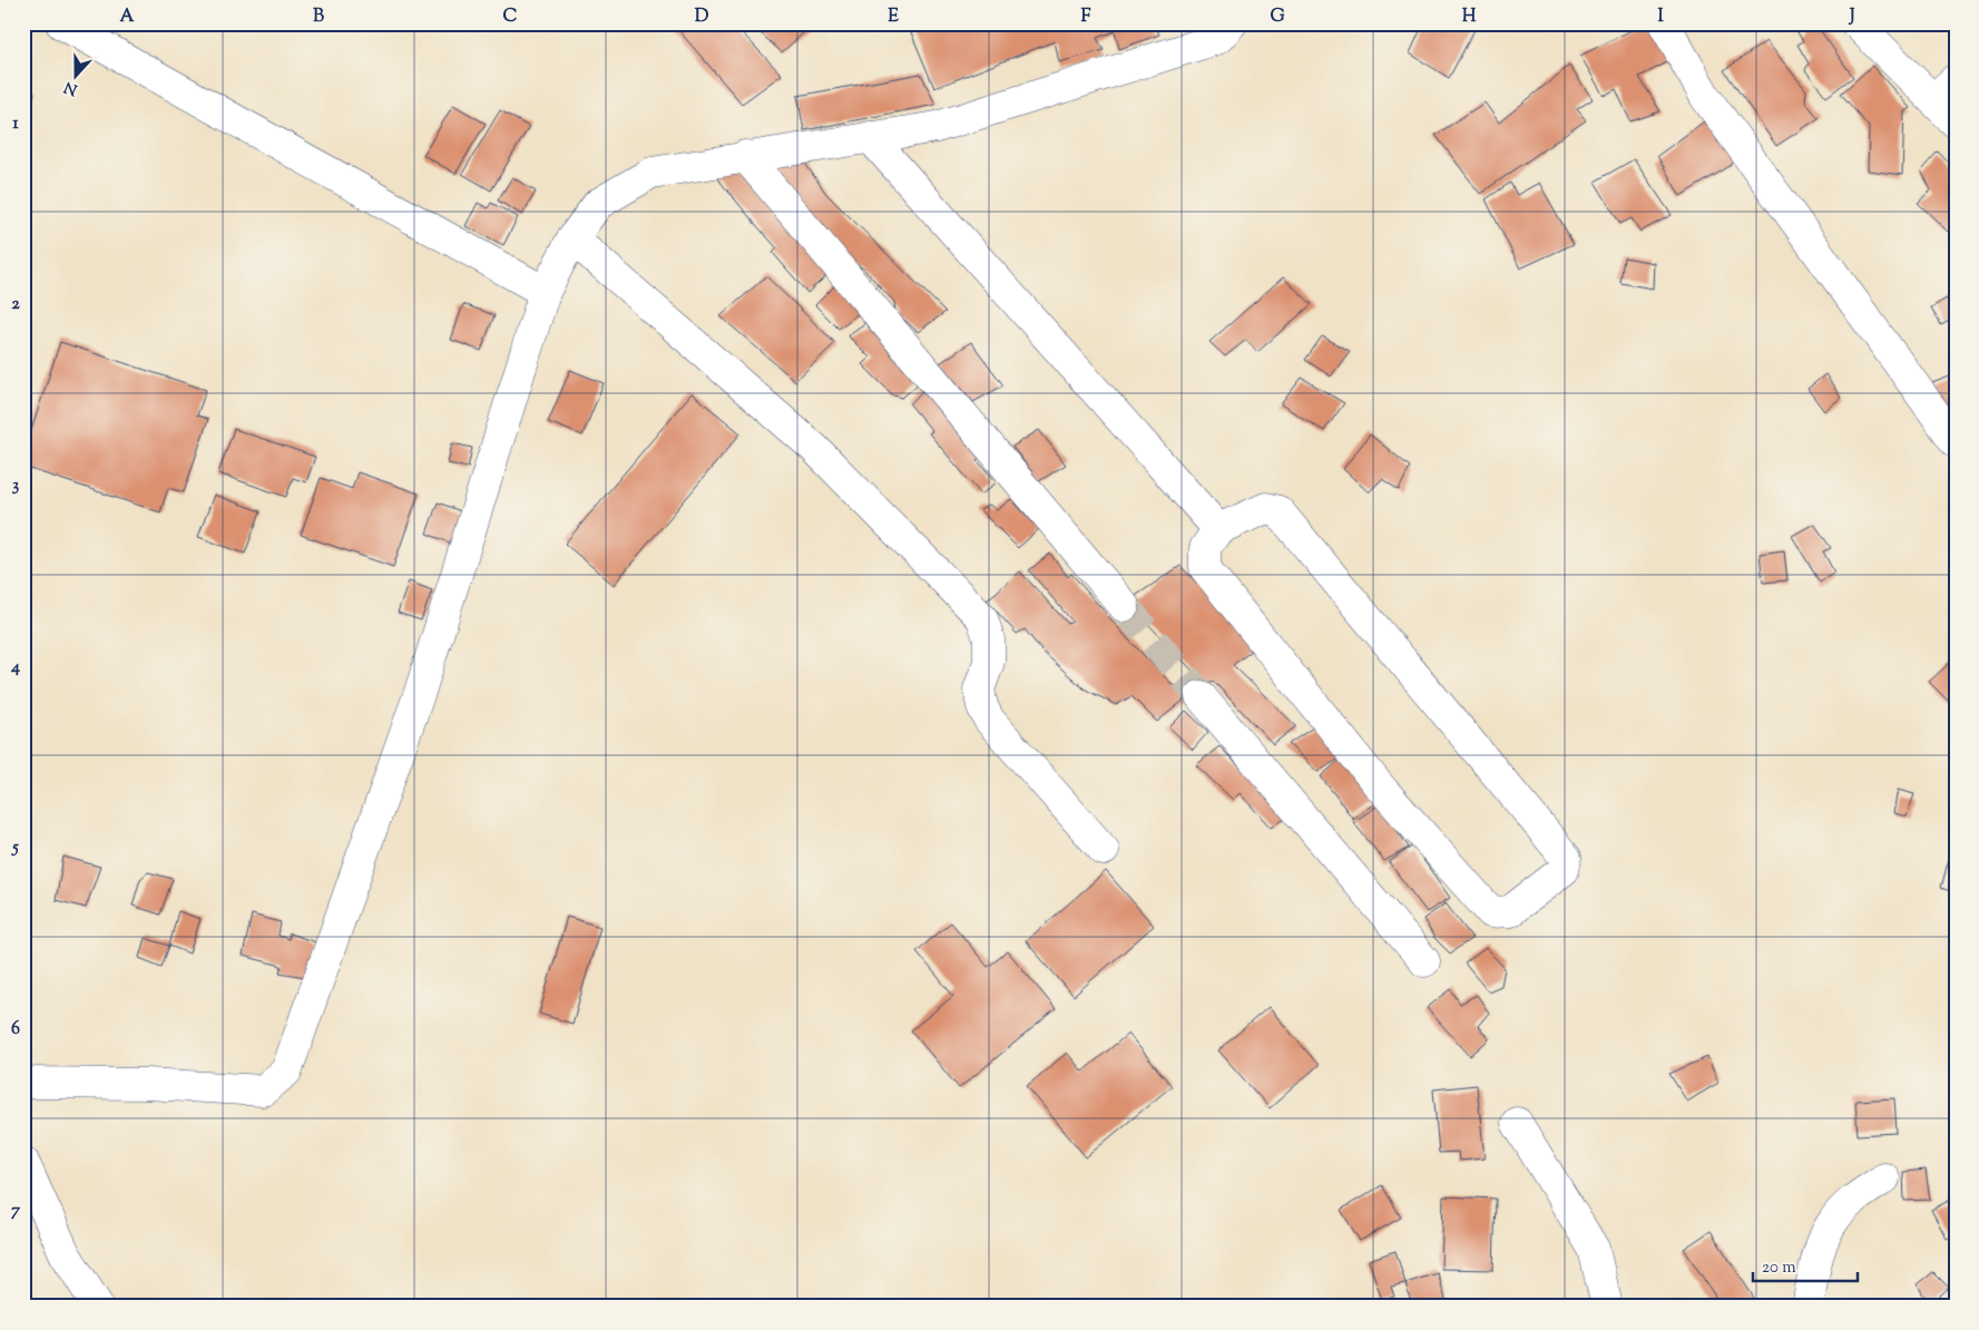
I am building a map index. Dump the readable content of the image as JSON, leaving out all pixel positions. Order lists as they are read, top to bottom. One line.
{"scale_bar":"20 m","north":"bottom","grid":{"columns":["A","B","C","D","E","F","G","H","I","J"],"rows":["1","2","3","4","5","6","7"]}}
